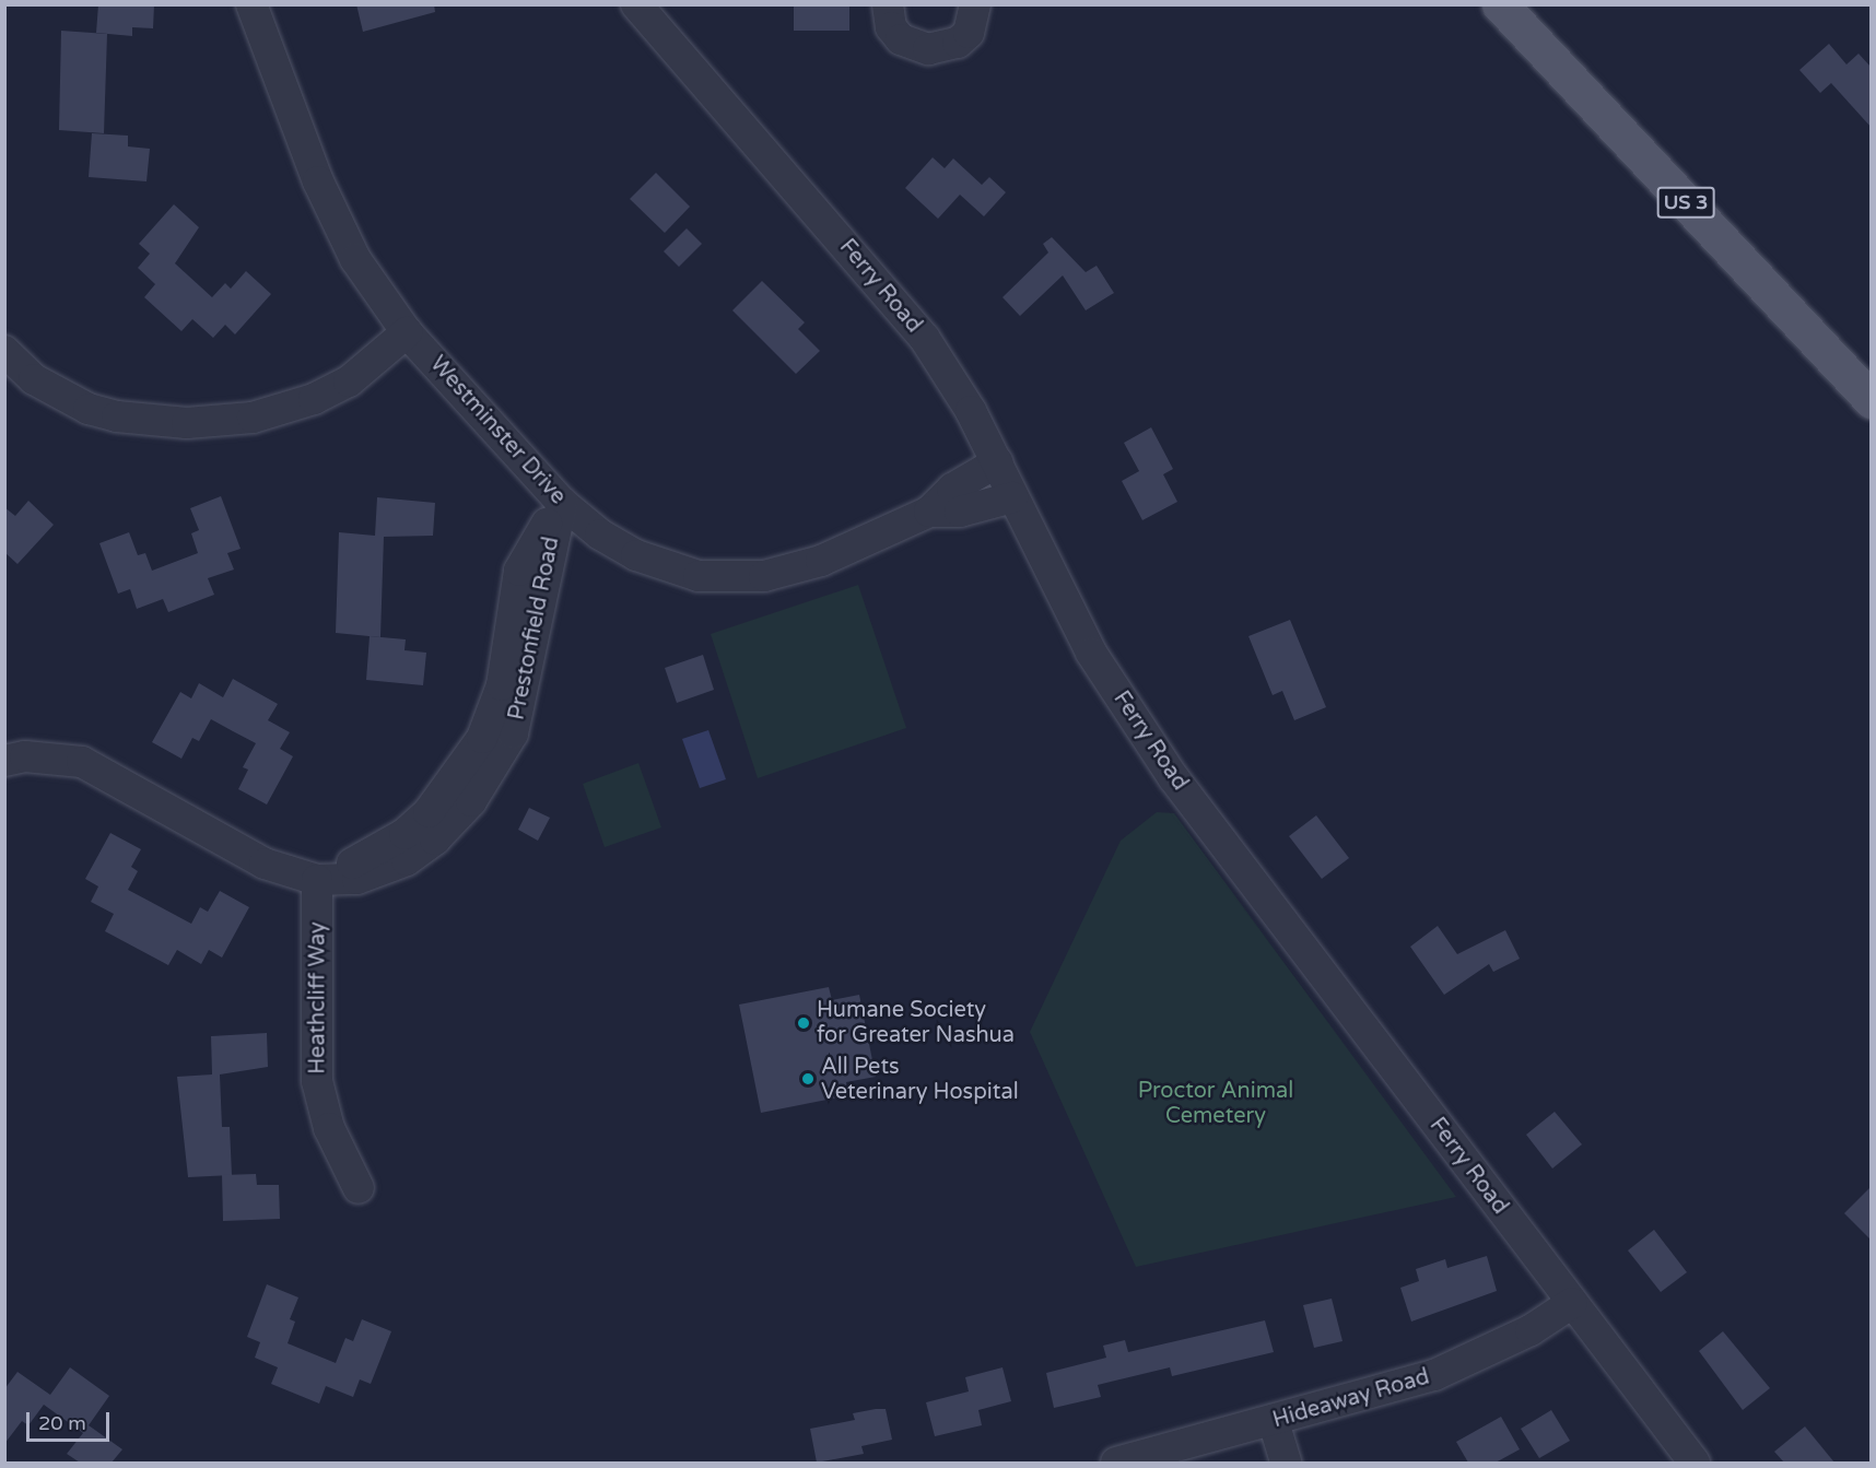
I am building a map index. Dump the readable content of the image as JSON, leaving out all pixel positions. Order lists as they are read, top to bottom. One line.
{"streets":{"main road":["US 3"],"street":["Ferry Road","Westminster Drive","Prestonfield Road","Heathcliff Way","Hideaway Road"]},"crossings":[["Ferry Road","Westminster Drive"],["Ferry Road","Hideaway Road"],["Westminster Drive","Prestonfield Road"],["Prestonfield Road","Heathcliff Way"]],"parks":["Proctor Animal Cemetery"],"places":["Humane Society for Greater Nashua","All Pets Veterinary Hospital"],"scale_bar":"20 m"}
